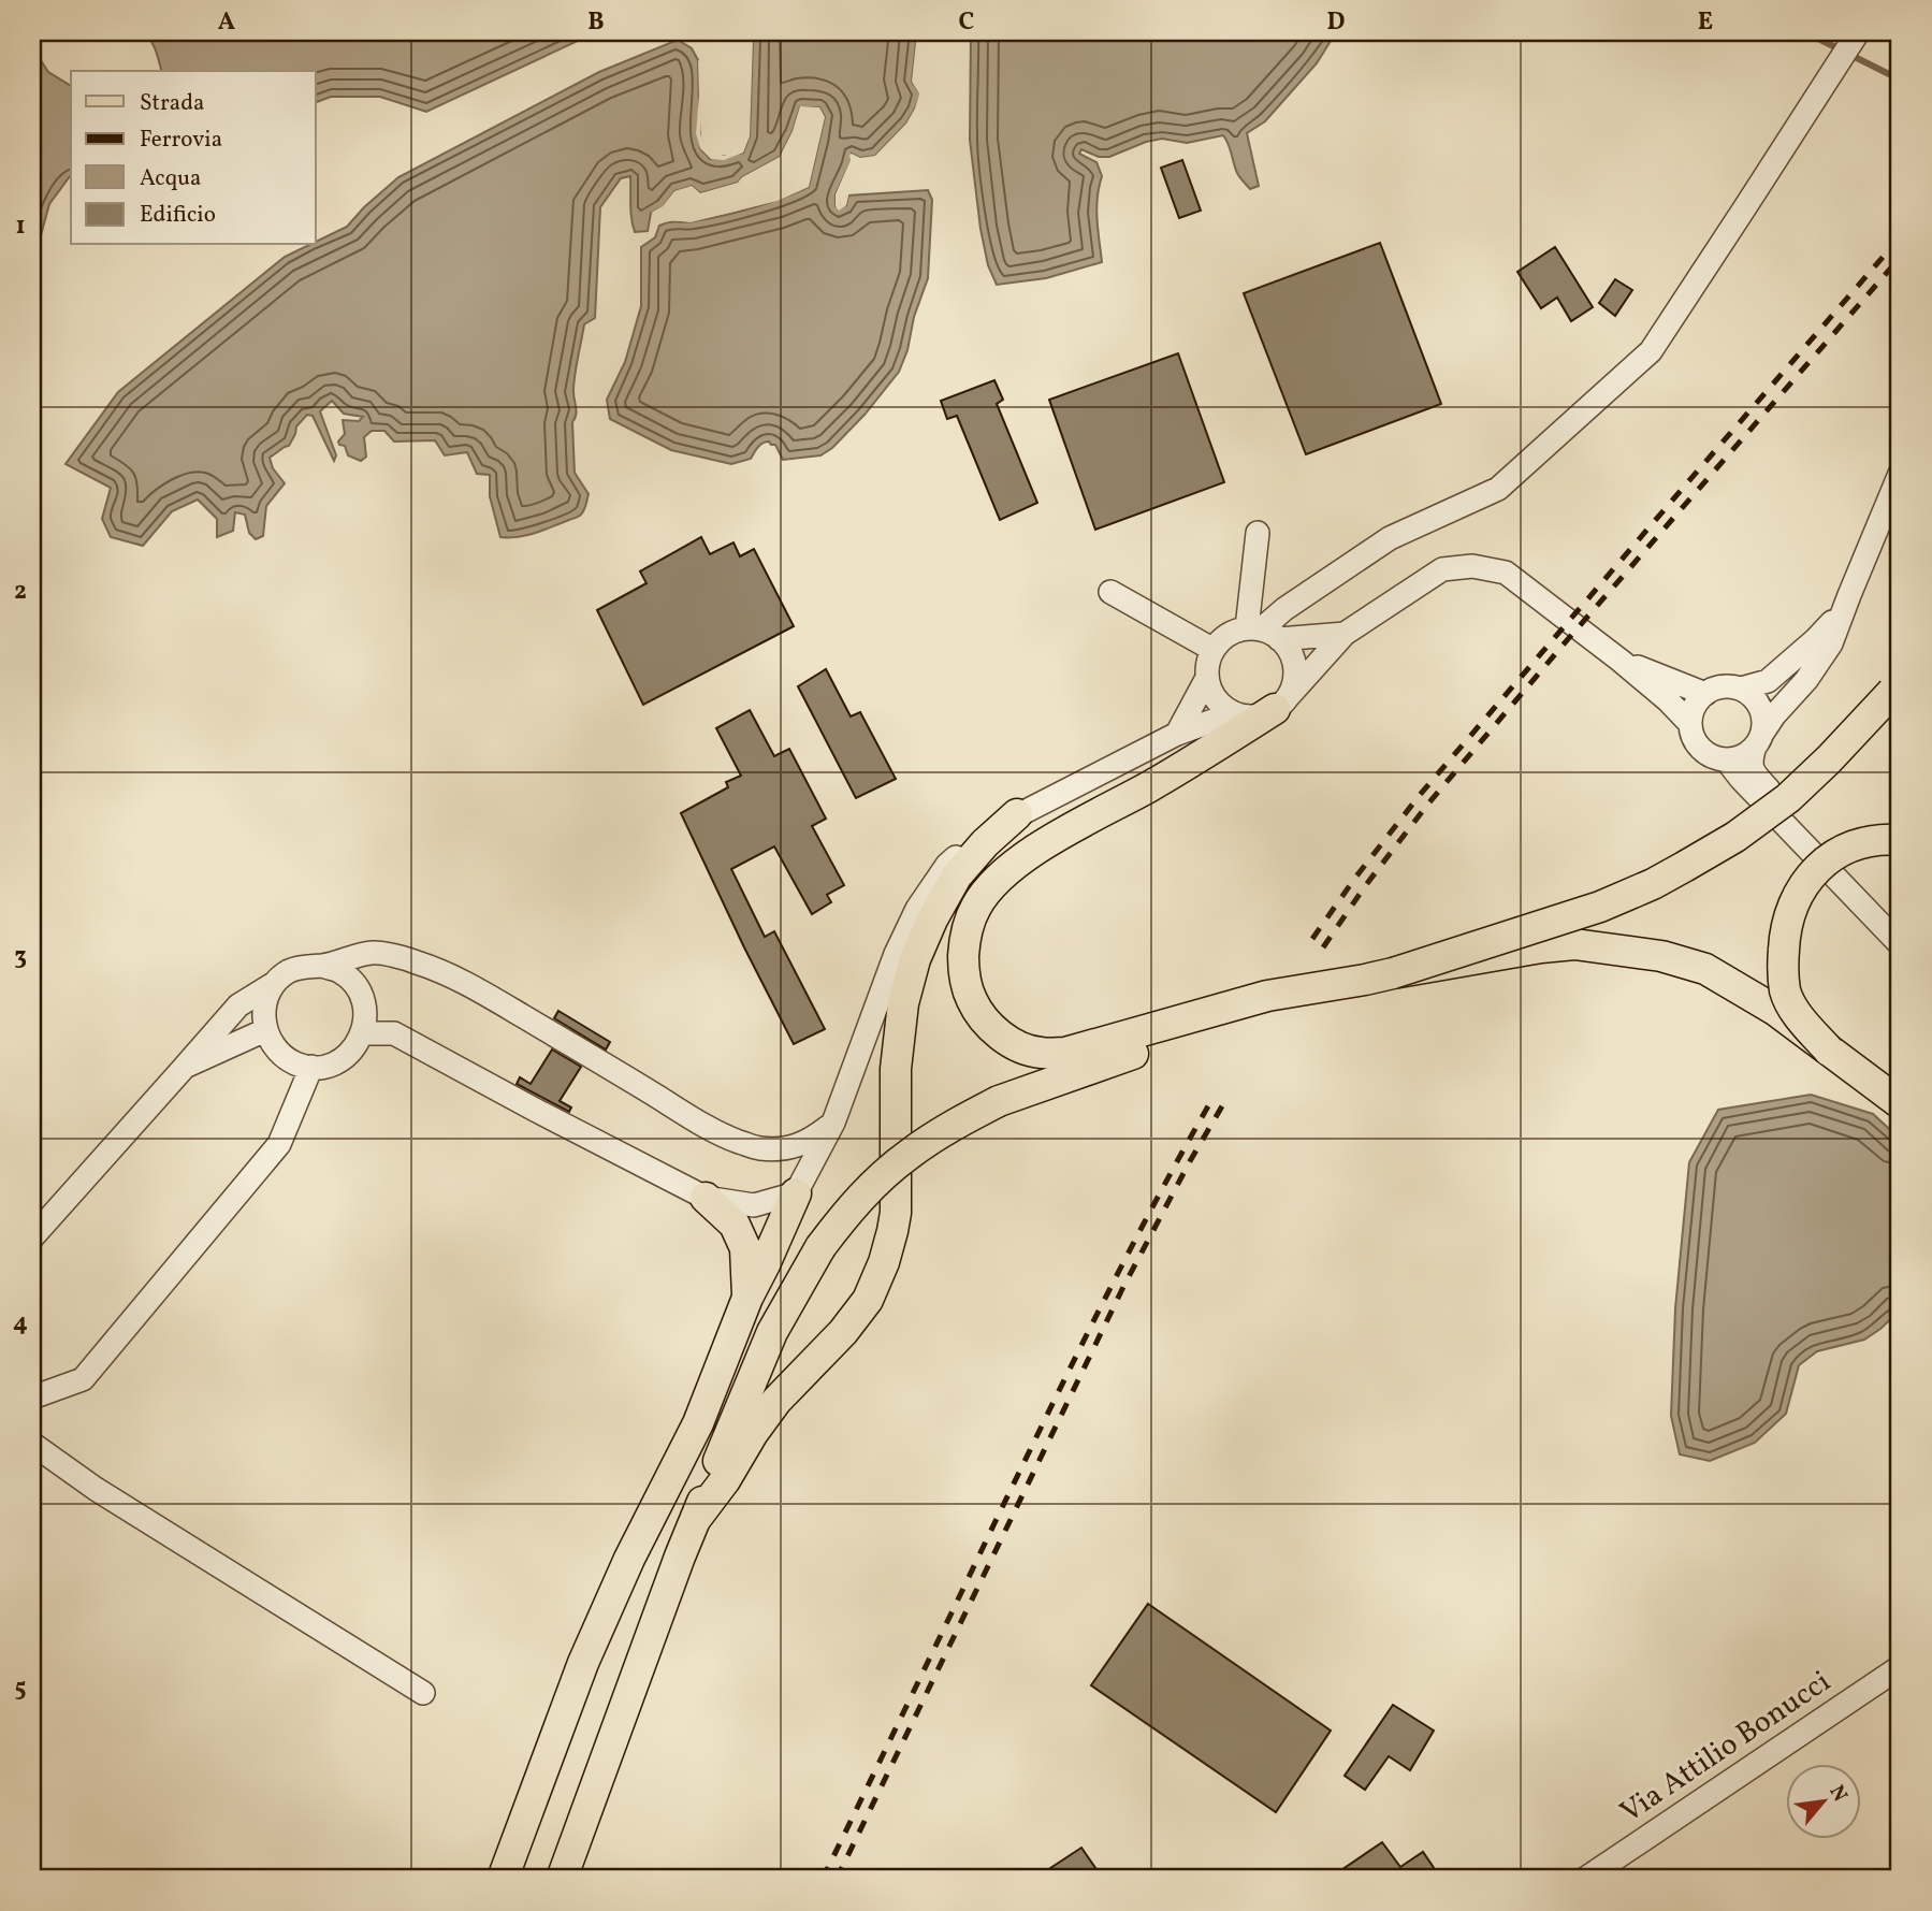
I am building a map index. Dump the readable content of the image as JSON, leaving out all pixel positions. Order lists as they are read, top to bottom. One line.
{"streets":{"street":["Via Attilio Bonucci"]},"legend":["Strada","Ferrovia","Acqua","Edificio"],"north":"top right","grid":{"columns":["A","B","C","D","E"],"rows":["1","2","3","4","5"]}}
